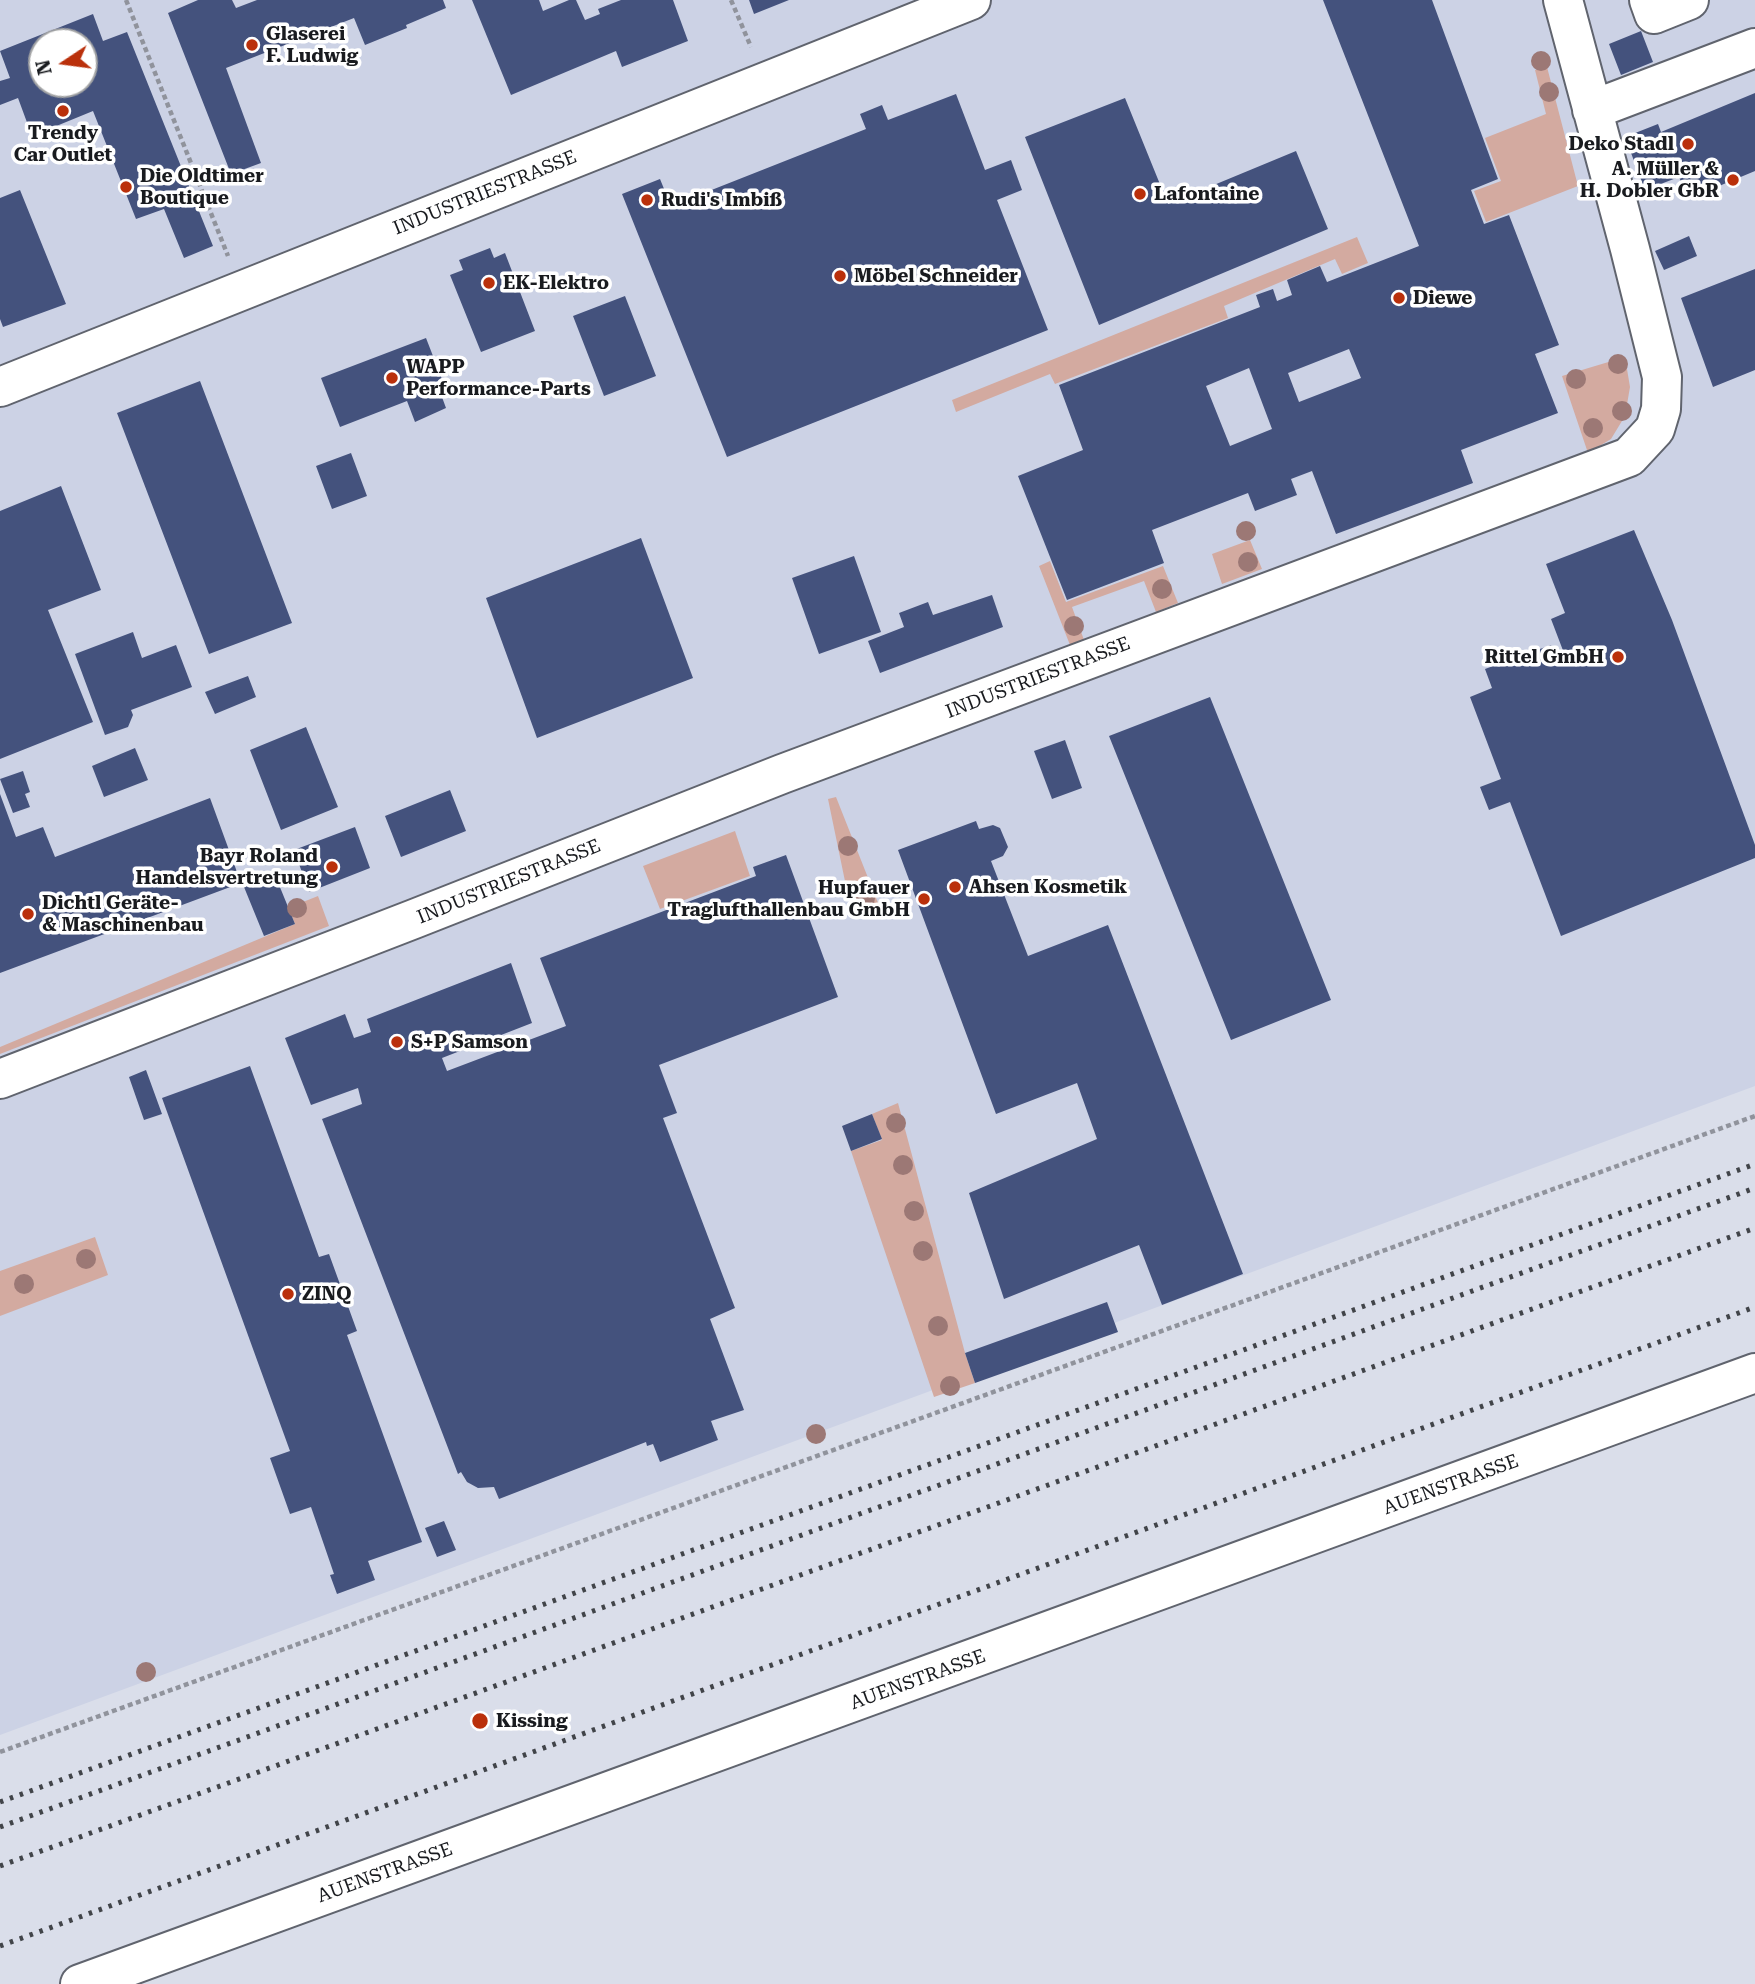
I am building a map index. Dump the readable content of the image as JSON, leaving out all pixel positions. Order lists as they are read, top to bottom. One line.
{"streets":{"street":["INDUSTRIESTRASSE","AUENSTRASSE"]},"places":["Glaserei F. Ludwig","Trendy Car Outlet","Deko Stadl","A. Müller & H. Dobler GbR","Die Oldtimer Boutique","Lafontaine","Rudi's Imbiß","Möbel Schneider","EK-Elektro","Diewe","WAPP Performance-Parts","Rittel GmbH","Bayr Roland Handelsvertretung","Ahsen Kosmetik","Hupfauer Traglufthallenbau GmbH","Dichtl Geräte- & Maschinenbau","S+P Samson","ZINQ","Kissing"],"north":"left"}
